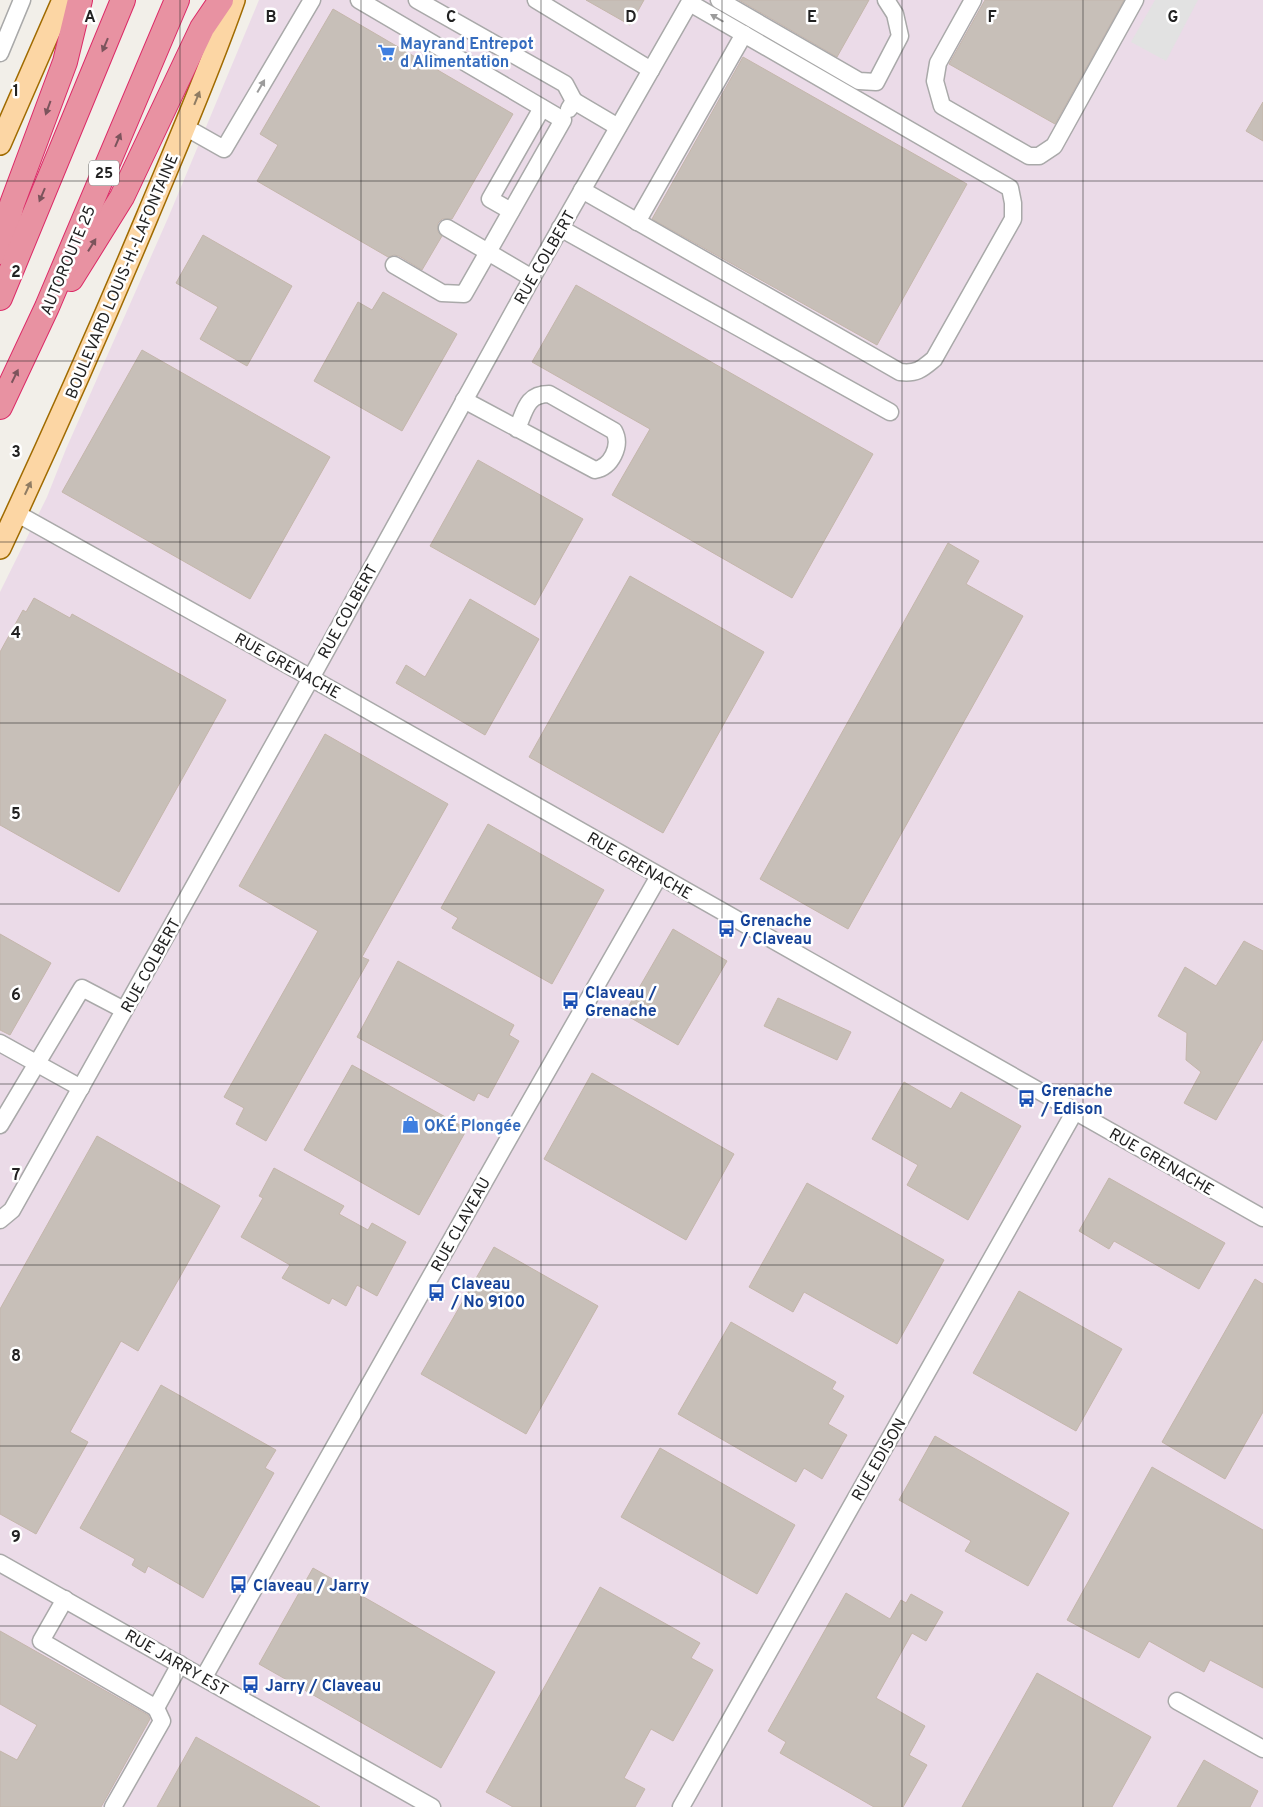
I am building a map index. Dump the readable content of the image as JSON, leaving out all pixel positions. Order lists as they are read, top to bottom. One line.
{"streets":{"highway":["25","AUTOROUTE 25"],"main road":["BOULEVARD LOUIS-H.-LAFONTAINE"],"street":["RUE COLBERT","RUE GRENACHE","RUE CLAVEAU","RUE EDISON","RUE JARRY EST"]},"crossings":[["RUE COLBERT","RUE GRENACHE"],["BOULEVARD LOUIS-H.-LAFONTAINE","RUE GRENACHE"],["RUE GRENACHE","RUE CLAVEAU"],["RUE GRENACHE","RUE EDISON"],["RUE CLAVEAU","RUE JARRY EST"]],"one_way":["BOULEVARD LOUIS-H.-LAFONTAINE"],"places":{"supermarket":["Mayrand Entrepot d Alimentation"],"bus stop":["Grenache / Claveau","Claveau / Grenache","Grenache / Edison","Claveau / No 9100","Claveau / Jarry","Jarry / Claveau"],"shop":["OKÉ Plongée"]},"grid":{"columns":["A","B","C","D","E","F","G"],"rows":["1","2","3","4","5","6","7","8","9"]}}
